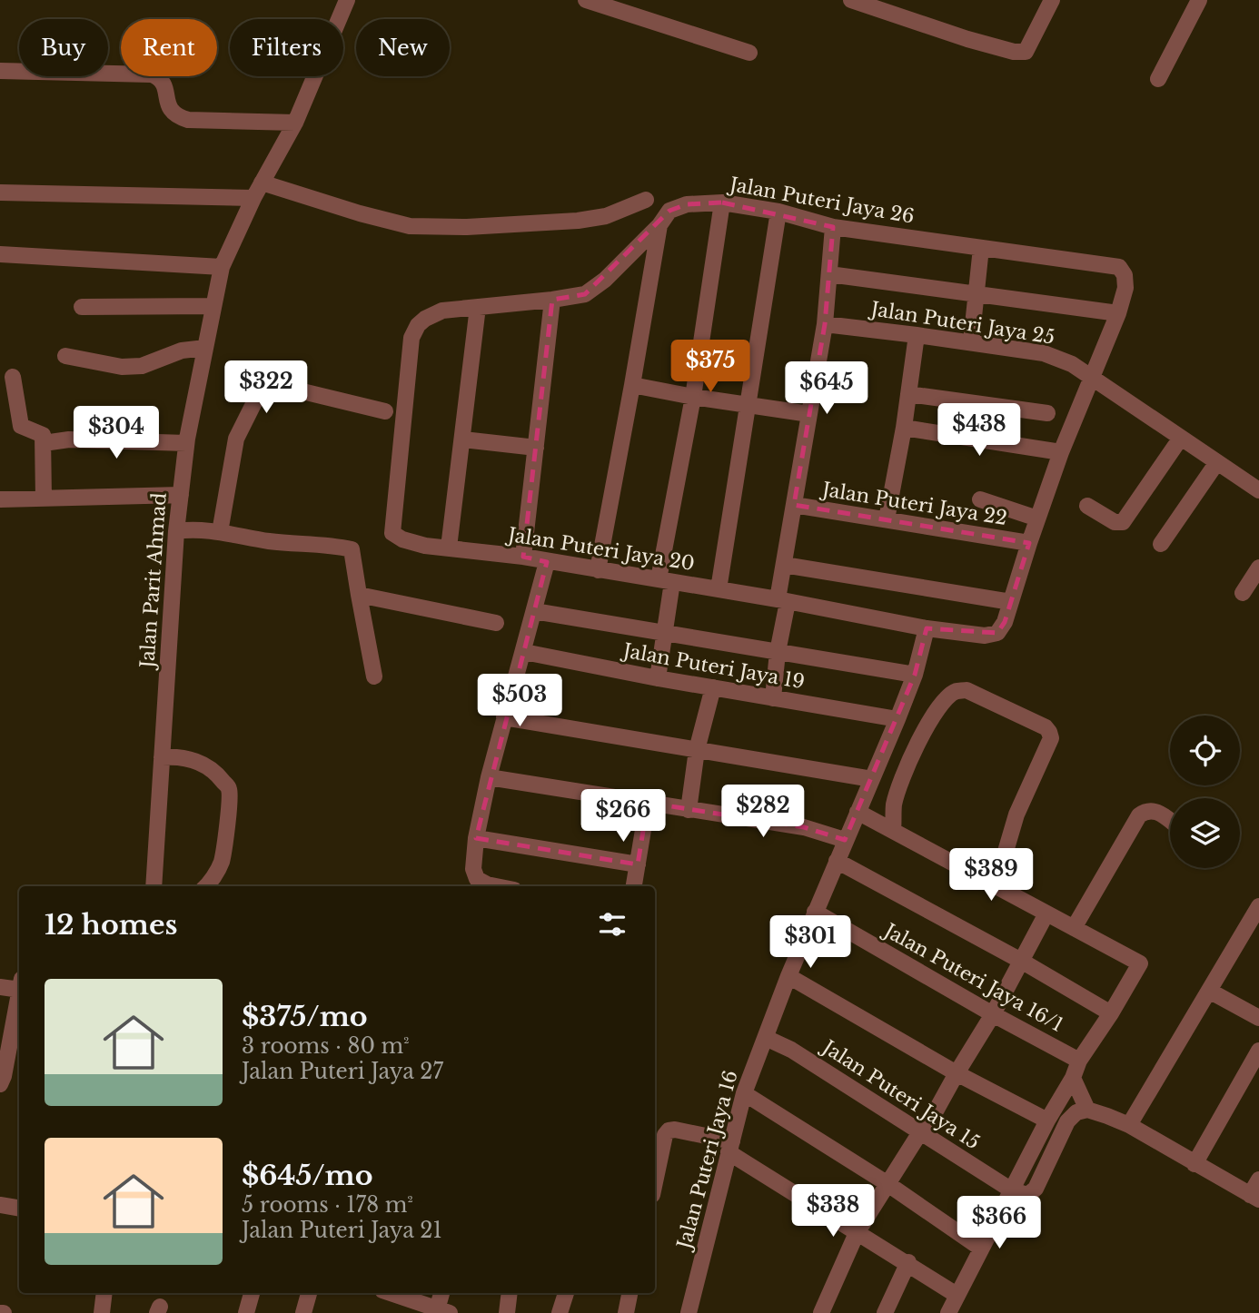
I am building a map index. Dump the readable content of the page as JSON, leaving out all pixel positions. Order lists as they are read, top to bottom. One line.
{"streets":{"street":["Jalan Puteri Jaya 26","Jalan Puteri Jaya 25","Jalan Puteri Jaya 22","Jalan Puteri Jaya 20","Jalan Parit Ahmad","Jalan Puteri Jaya 19","Jalan Puteri Jaya 16/1","Jalan Puteri Jaya 15","Jalan Puteri Jaya 16"]},"crossings":[["Jalan Puteri Jaya 26","Jalan Puteri Jaya 22"],["Jalan Puteri Jaya 26","Jalan Puteri Jaya 20"],["Jalan Puteri Jaya 25","Jalan Puteri Jaya 22"],["Jalan Puteri Jaya 22","Jalan Puteri Jaya 20"],["Jalan Puteri Jaya 20","Jalan Puteri Jaya 16"],["Jalan Puteri Jaya 19","Jalan Puteri Jaya 16"],["Jalan Puteri Jaya 16/1","Jalan Puteri Jaya 16"],["Jalan Puteri Jaya 15","Jalan Puteri Jaya 16"]],"page":{"chip":["Buy","Rent","Filters","New"],"price":["$375","$322","$645","$438","$304","$503","$282","$266","$389","$301","$338","$366"],"heading":"12 homes","list":[{"name":"$375/mo","note":"3 rooms · 80 m² · Jalan Puteri Jaya 27"},{"name":"$645/mo","note":"5 rooms · 178 m² · Jalan Puteri Jaya 21"}]}}
